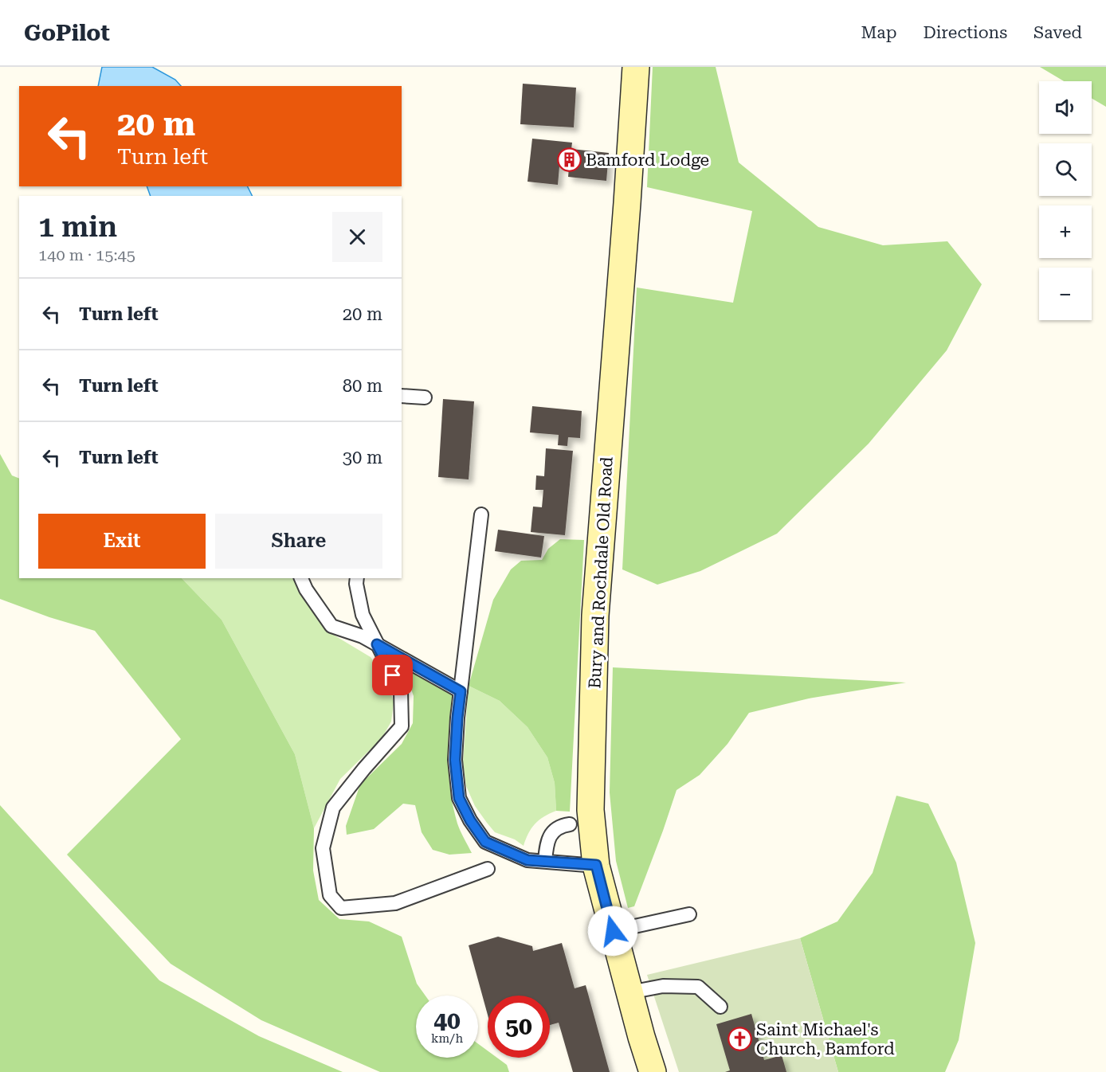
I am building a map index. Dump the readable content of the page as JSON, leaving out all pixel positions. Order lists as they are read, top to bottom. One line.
{"streets":{"main road":["Bury and Rochdale Old Road"]},"places":{"building":["Bamford Lodge"],"church":["Saint Michael's Church, Bamford"]},"page":{"header":"GoPilot","nav":["Map","Directions","Saved"],"map_buttons":["+","−"],"turn":["20 m","Turn left"],"heading":["1 min","140 m · 15:45"],"list":[{"name":"Turn left","value":"20 m"},{"name":"Turn left","value":"80 m"},{"name":"Turn left","value":"30 m"}],"buttons":["Exit","Share"],"speed":"40 km/h","limit":"50"}}
